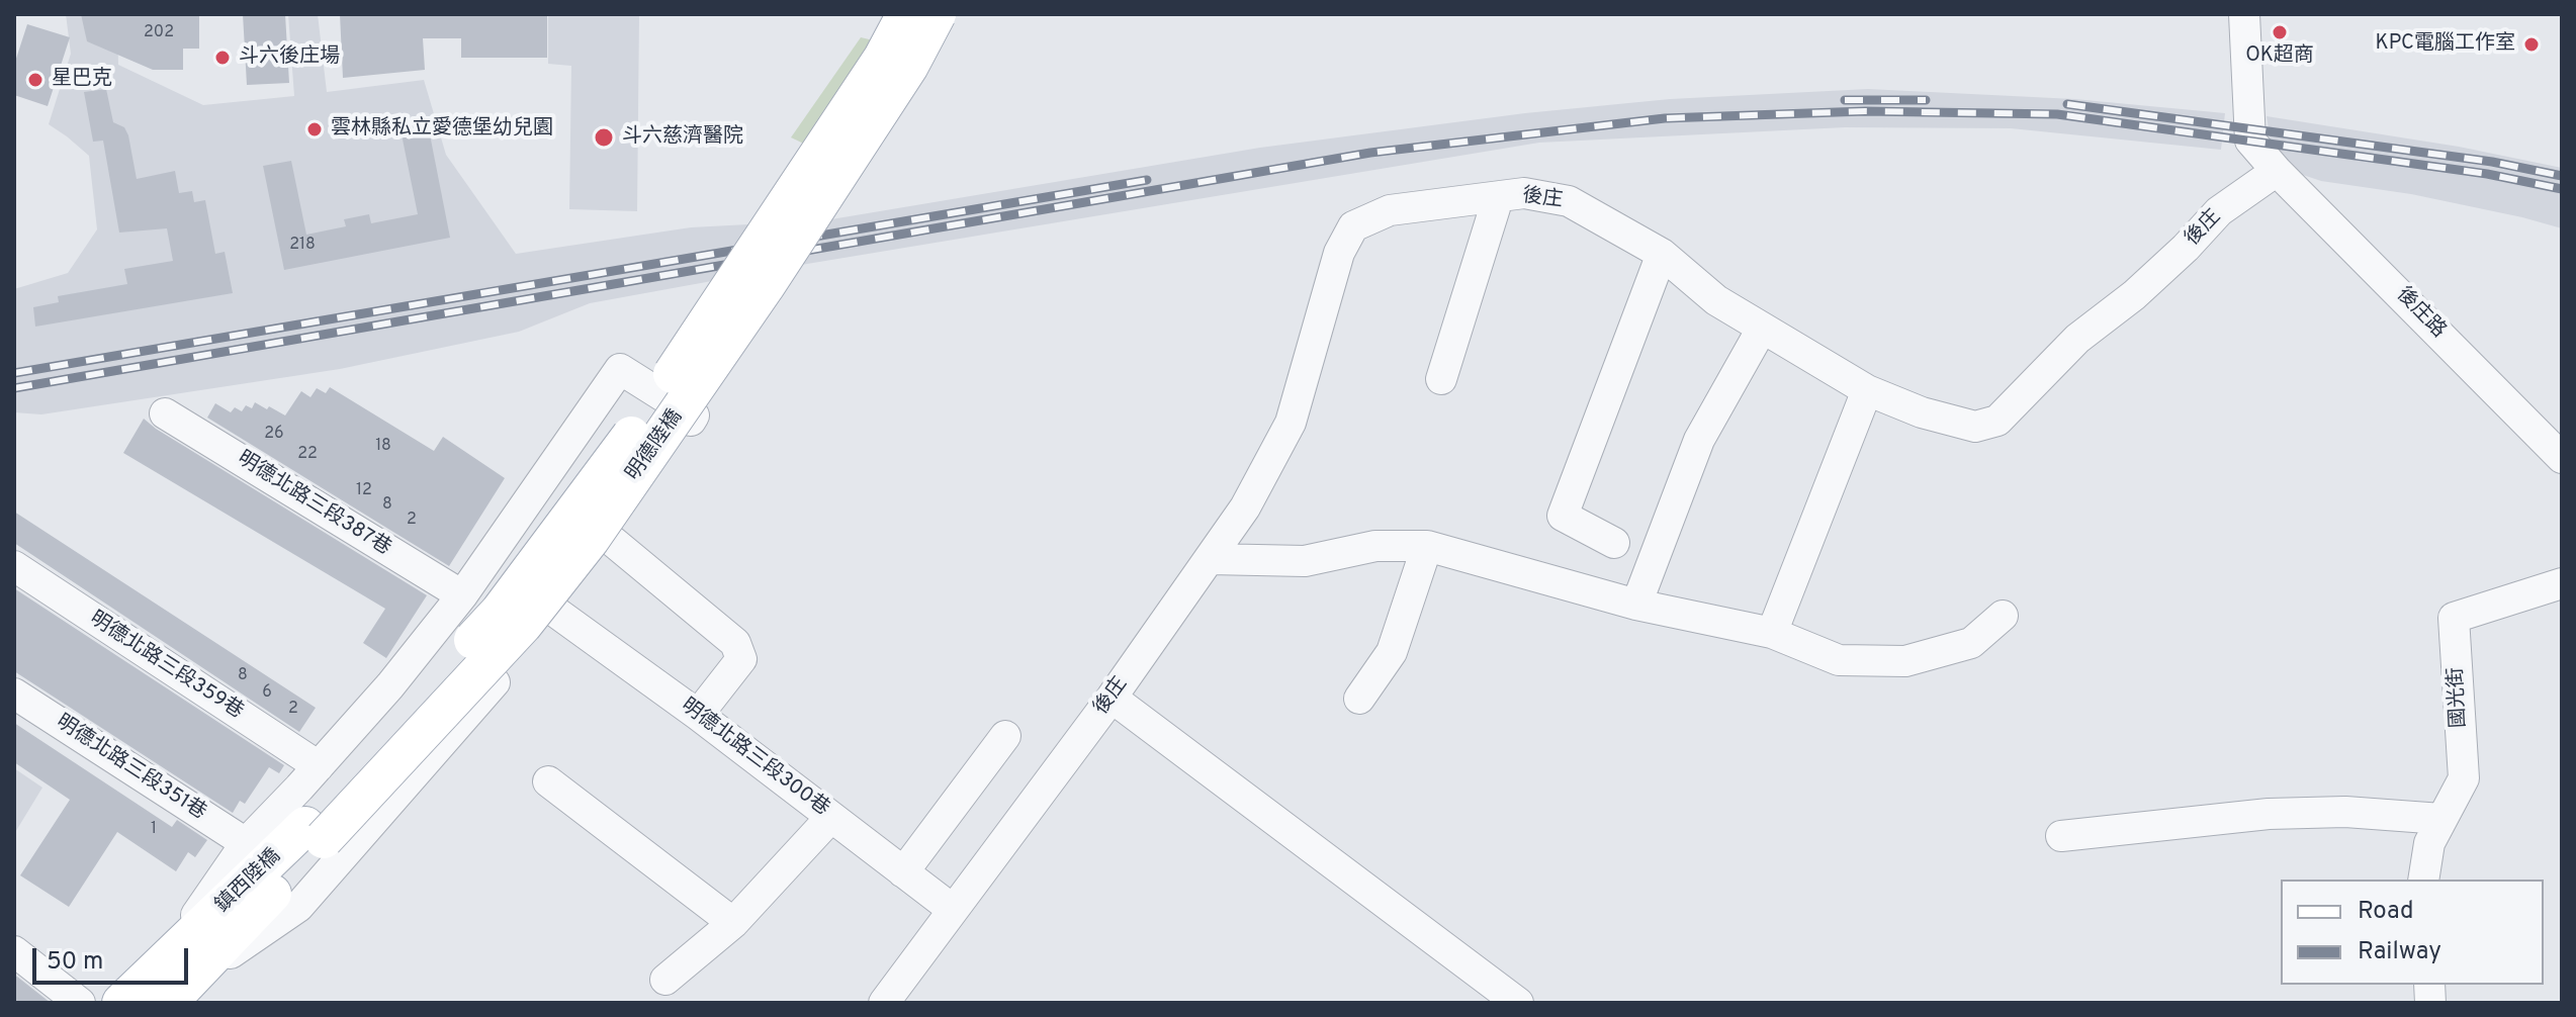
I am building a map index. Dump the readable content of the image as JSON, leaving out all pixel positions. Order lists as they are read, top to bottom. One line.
{"streets":{"main road":["明德陸橋","鎮西陸橋"],"street":["後庄","後庄路","明德北路三段387巷","明德北路三段359巷","國光街","明德北路三段300巷","明德北路三段351巷"]},"crossings":[["後庄","後庄路"],["後庄","明德北路三段300巷"],["明德陸橋","鎮西陸橋"]],"places":["OK超商","KPC電腦工作室","斗六後庄場","星巴克","雲林縣私立愛德堡幼兒園","斗六慈濟醫院"],"house_numbers":["202","218","26","18","22","12","8","2","8","6","2","1"],"legend":["Road","Railway"],"scale_bar":"50 m"}
